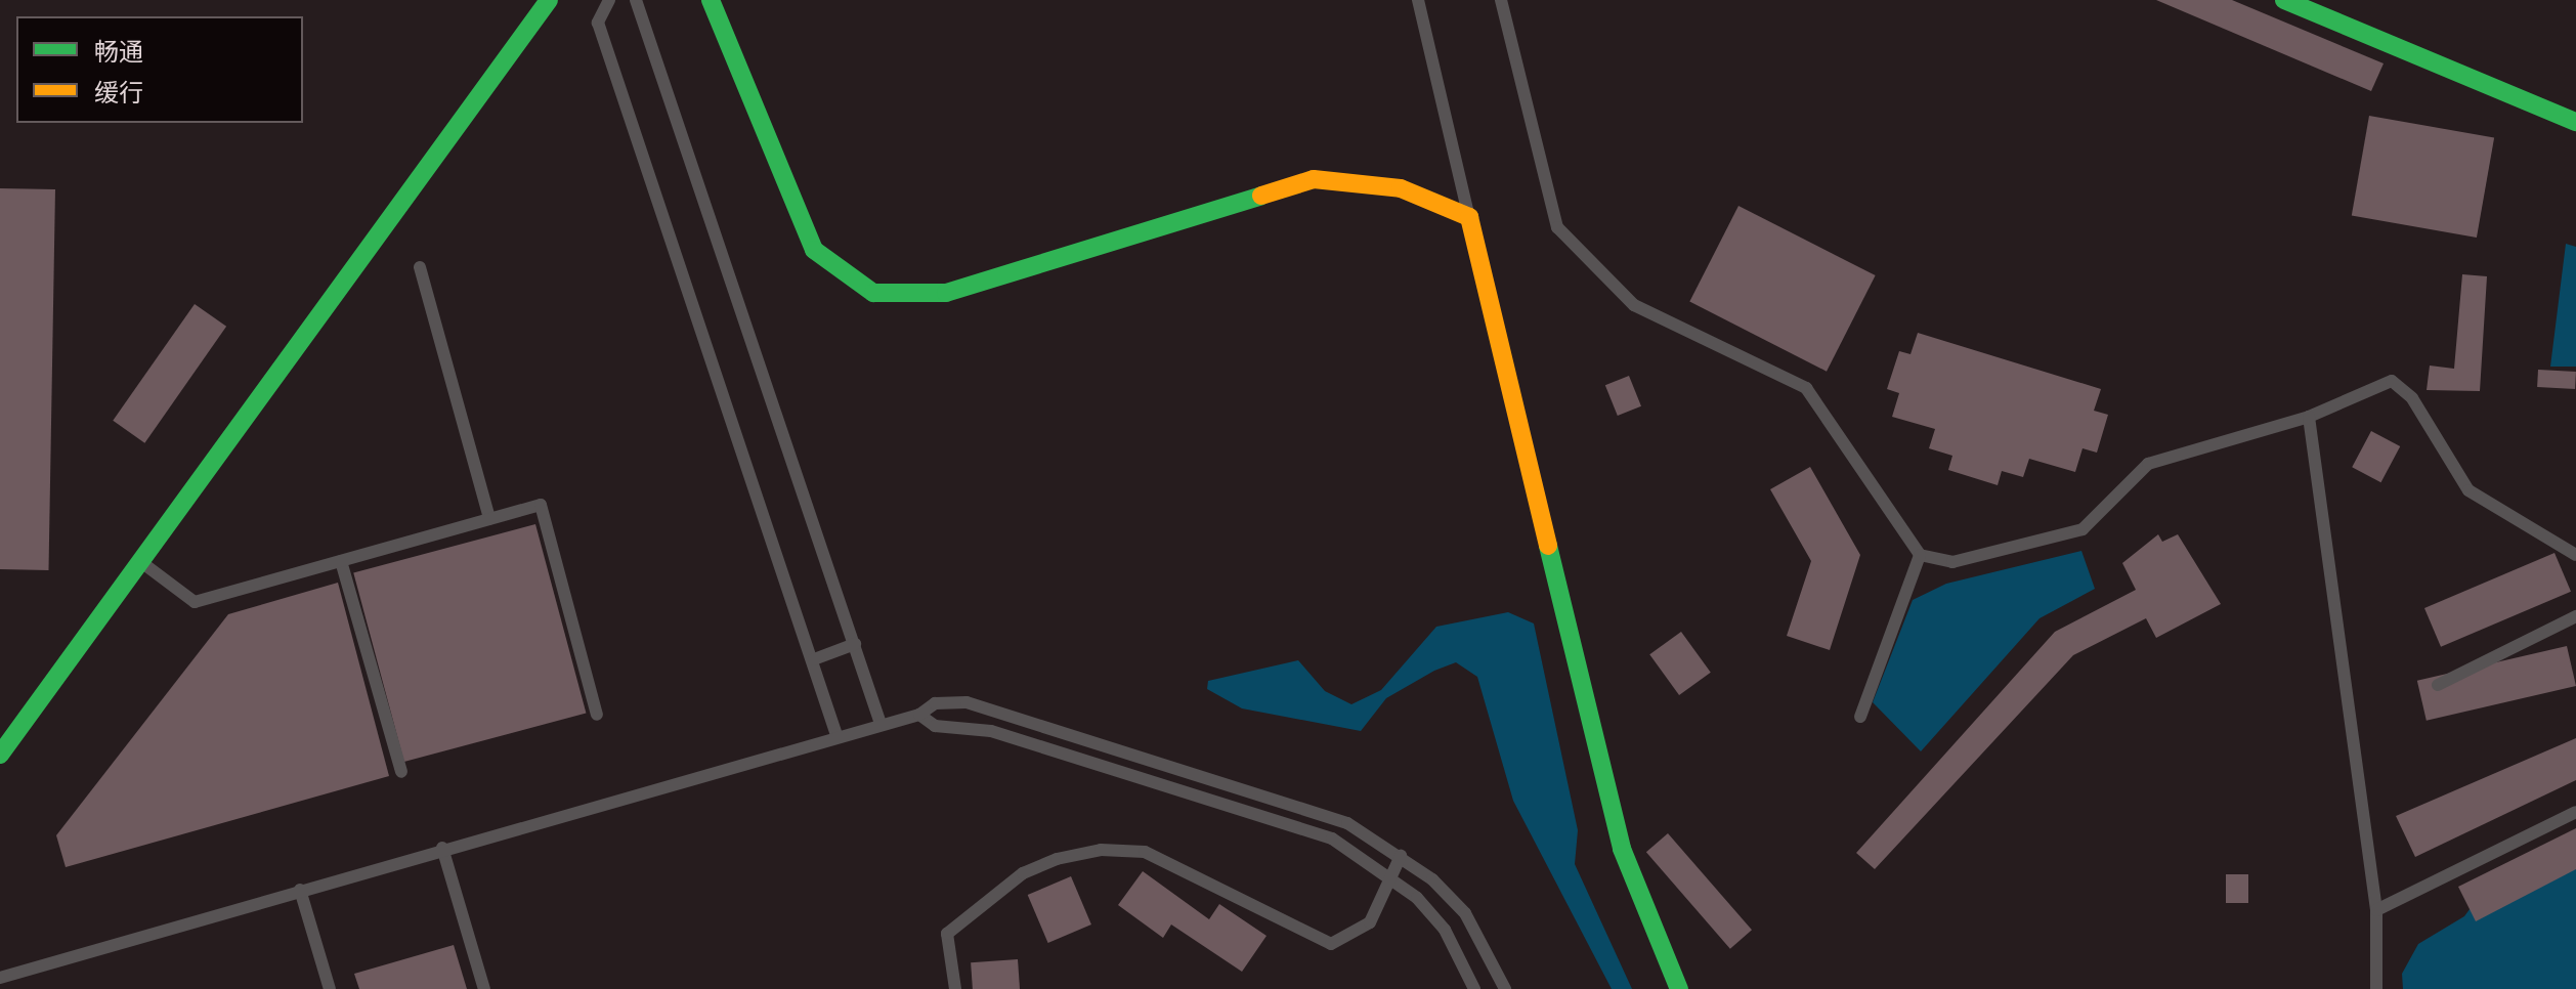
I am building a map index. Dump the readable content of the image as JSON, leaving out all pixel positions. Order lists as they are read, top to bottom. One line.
{"legend":["畅通","缓行"]}
